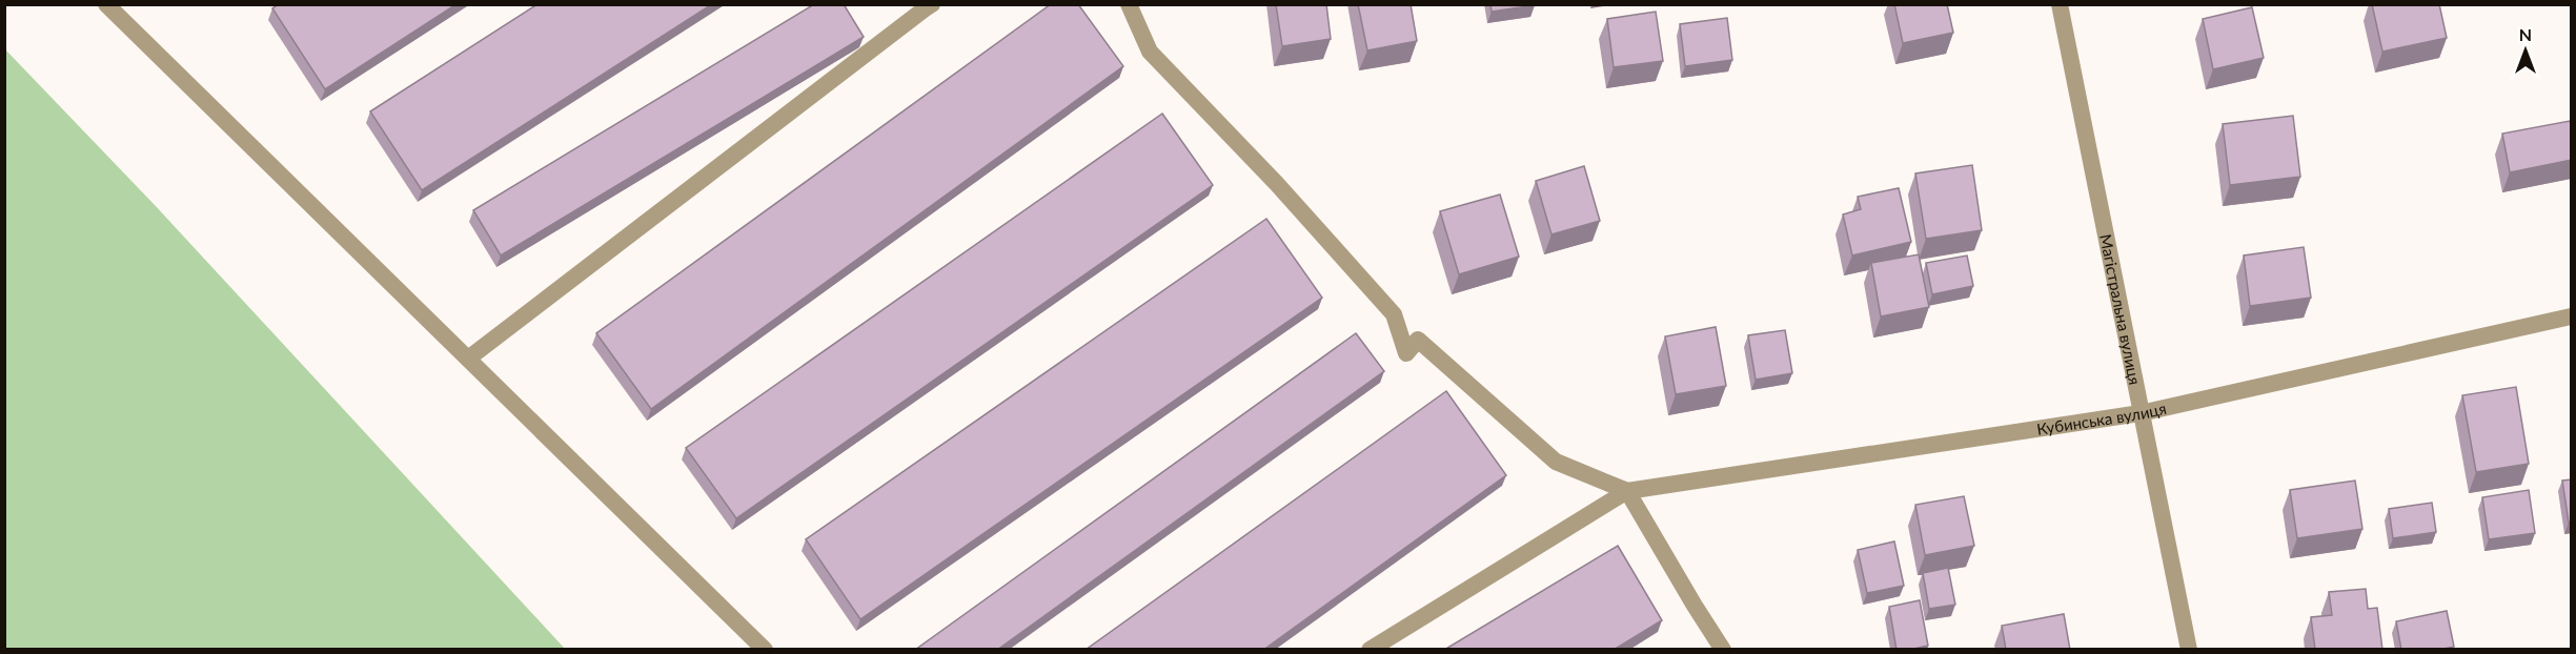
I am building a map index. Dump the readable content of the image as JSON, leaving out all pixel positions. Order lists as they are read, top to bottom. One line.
{"streets":{"street":["Магістральна вулиця","Кубинська вулиця"]},"crossings":[["Магістральна вулиця","Кубинська вулиця"]],"north":"top"}
